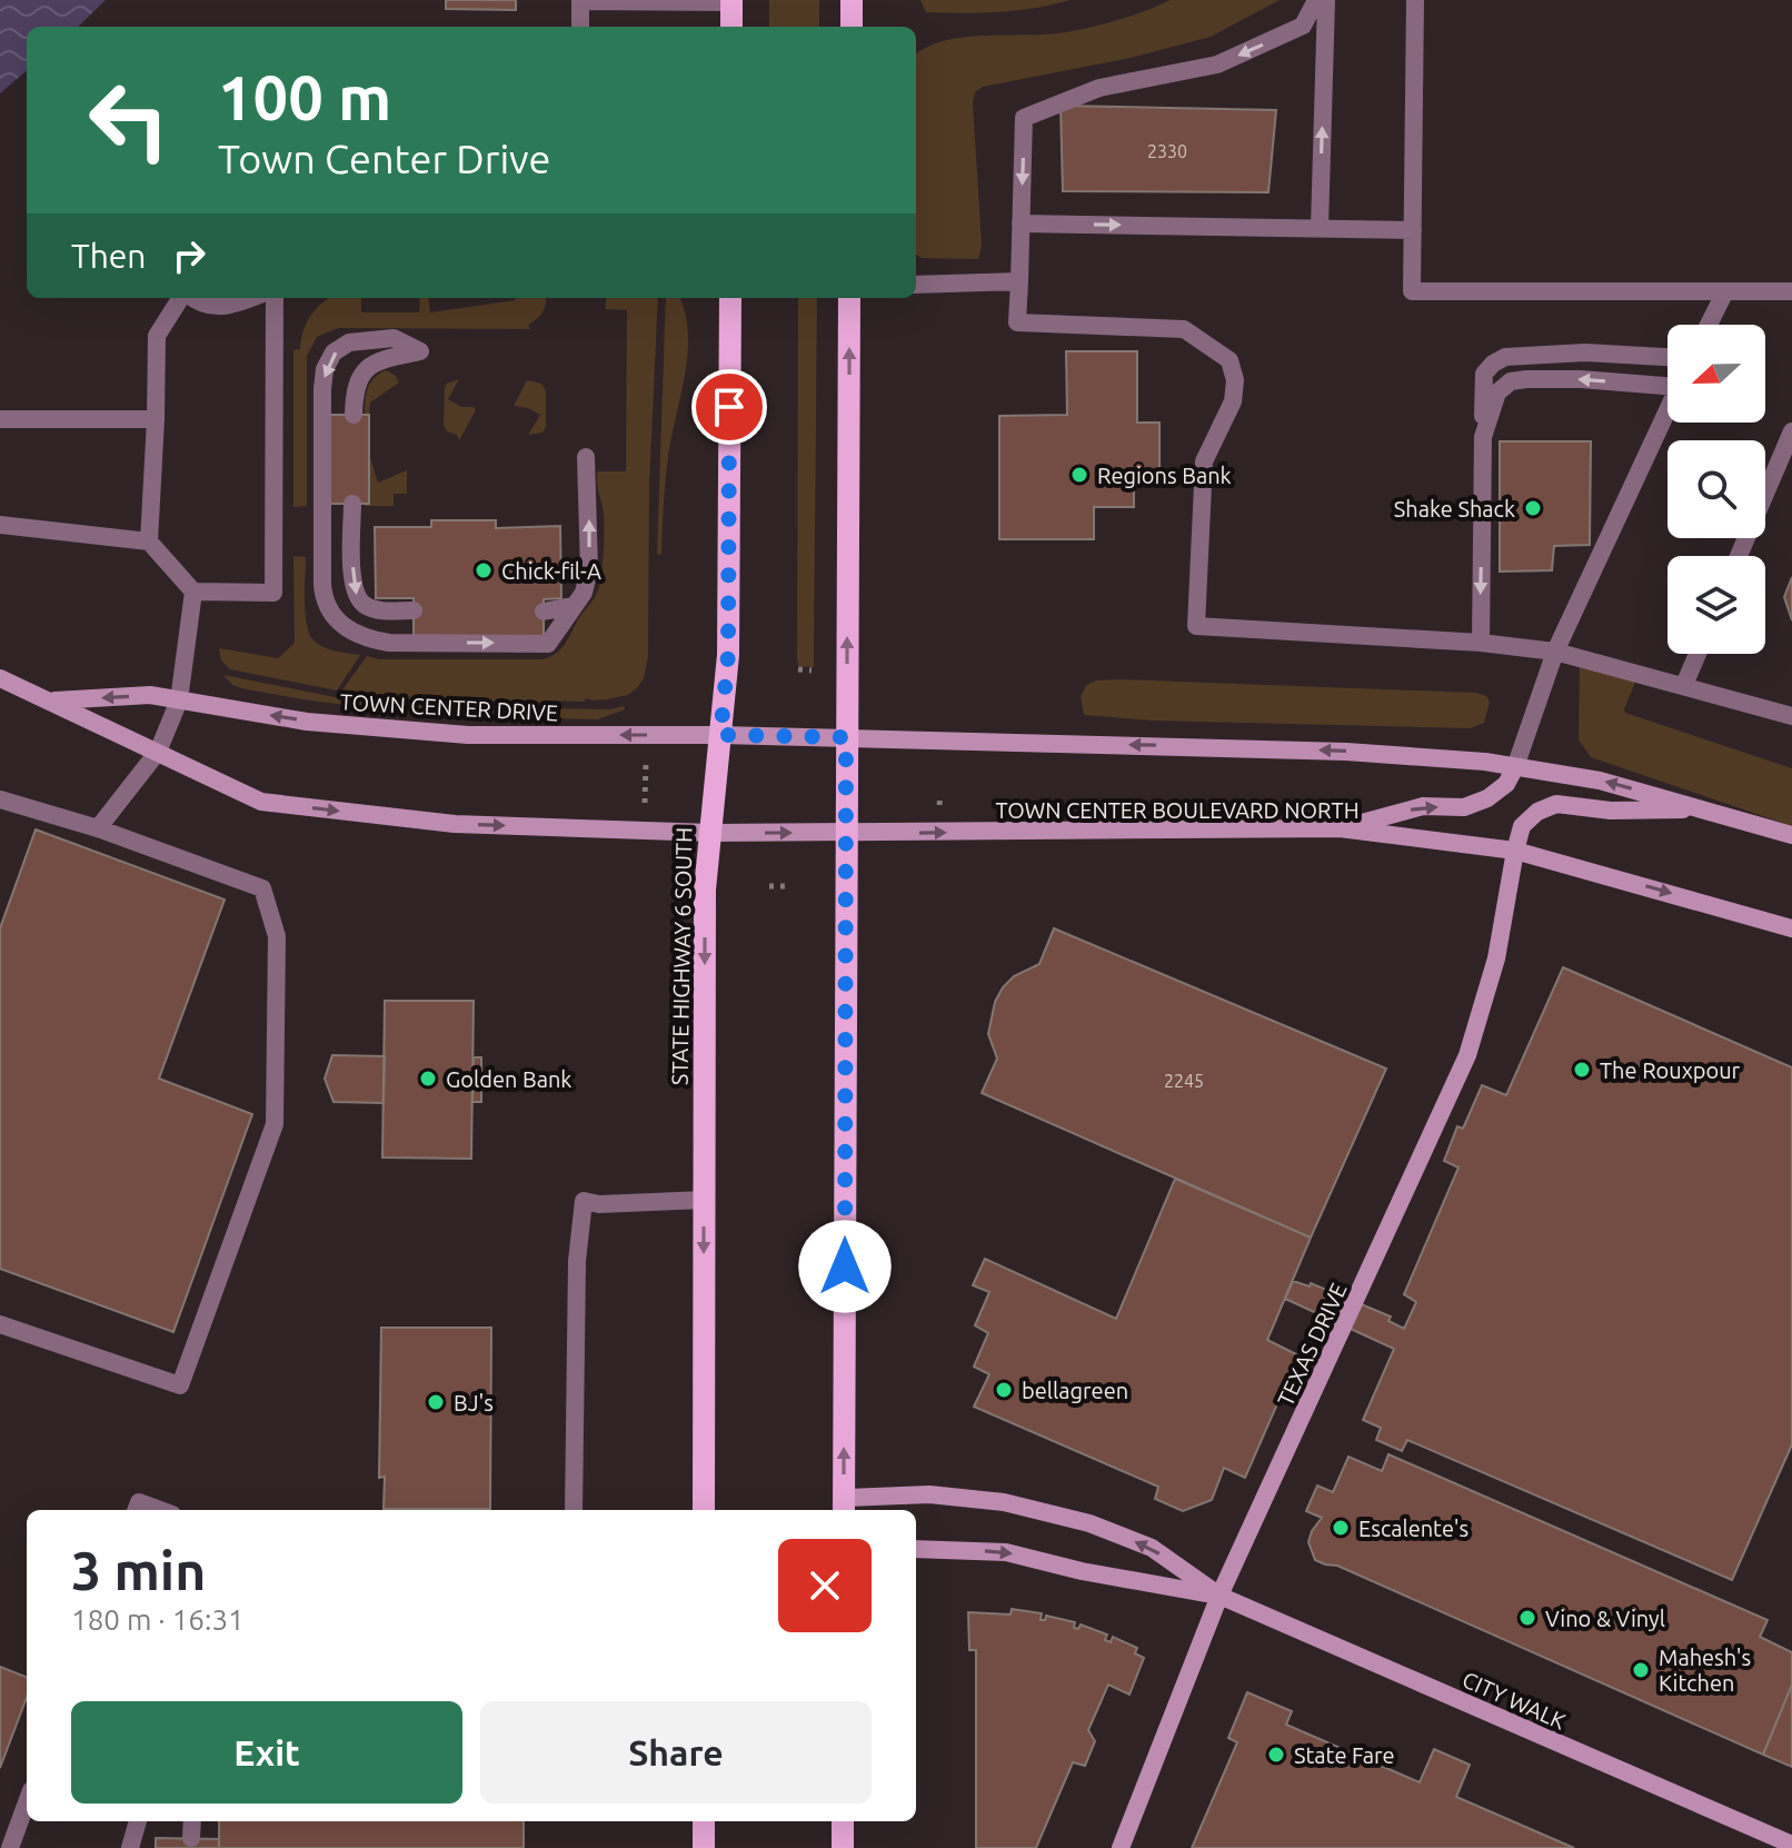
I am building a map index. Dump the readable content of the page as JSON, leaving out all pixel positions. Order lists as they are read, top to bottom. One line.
{"streets":{"main road":["STATE HIGHWAY 6 SOUTH"],"street":["TOWN CENTER DRIVE","TOWN CENTER BOULEVARD NORTH","TEXAS DRIVE","CITY WALK"]},"crossings":[["TOWN CENTER DRIVE","TOWN CENTER BOULEVARD NORTH"],["TOWN CENTER DRIVE","STATE HIGHWAY 6 SOUTH"],["TOWN CENTER BOULEVARD NORTH","STATE HIGHWAY 6 SOUTH"],["TOWN CENTER BOULEVARD NORTH","TEXAS DRIVE"],["TEXAS DRIVE","CITY WALK"]],"places":["Regions Bank","Shake Shack","Chick-fil-A","The Rouxpour","Golden Bank","bellagreen","BJ's","Escalente's","Vino & Vinyl","Mahesh's Kitchen","State Fare"],"house_numbers":["2330","2245"],"north":"left","page":{"turn":["100 m","Town Center Drive"],"then":"Then","heading":["3 min","180 m · 16:31"],"buttons":["Exit","Share"]}}
